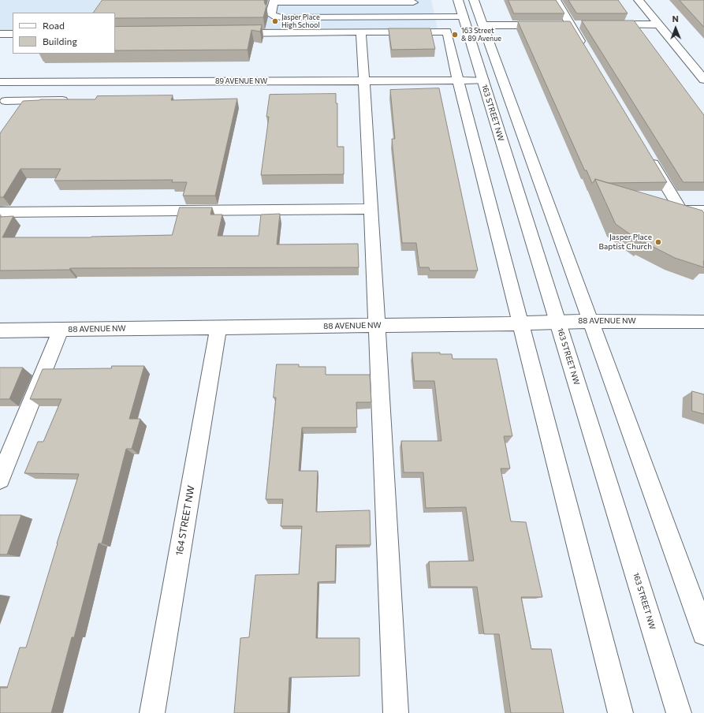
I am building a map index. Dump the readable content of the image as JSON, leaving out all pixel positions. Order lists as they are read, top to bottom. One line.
{"streets":{"street":["89 AVENUE NW","163 STREET NW","88 AVENUE NW","164 STREET NW"]},"crossings":[["89 AVENUE NW","163 STREET NW"],["163 STREET NW","88 AVENUE NW"],["88 AVENUE NW","164 STREET NW"]],"places":["Jasper Place High School","163 Street & 89 Avenue","Jasper Place Baptist Church"],"legend":["Road","Building"],"north":"top"}
